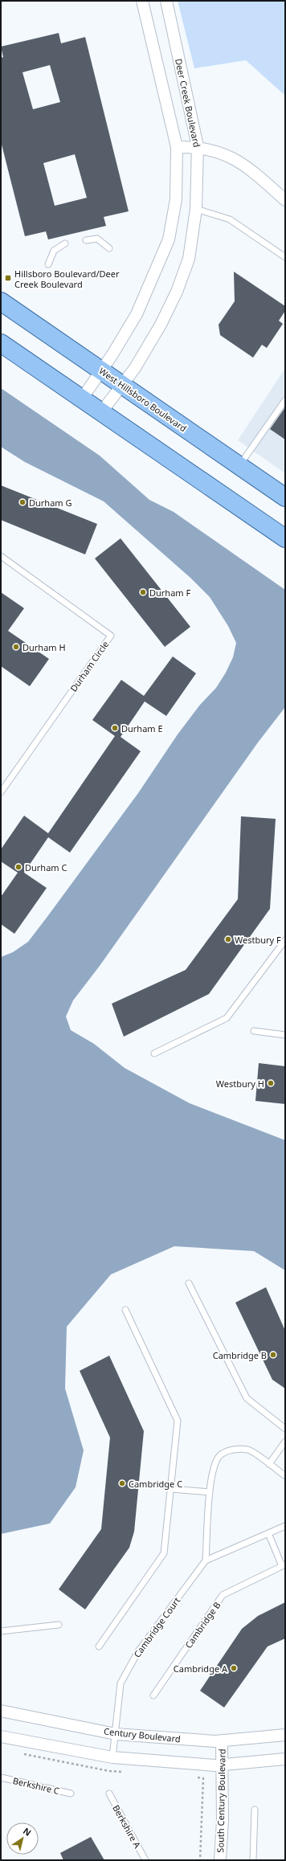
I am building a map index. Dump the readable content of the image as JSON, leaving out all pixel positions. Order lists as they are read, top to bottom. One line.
{"streets":{"main road":["West Hillsboro Boulevard"],"street":["Deer Creek Boulevard","Century Boulevard","South Century Boulevard"],"lane":["Durham Circle","Cambridge B","Cambridge Court","Berkshire C","Berkshire A"]},"crossings":[["Deer Creek Boulevard","West Hillsboro Boulevard"],["Cambridge Court","Century Boulevard"],["Century Boulevard","South Century Boulevard"]],"places":{"transit":["Hillsboro Boulevard/Deer Creek Boulevard"],"other":["Durham G","Durham F","Durham H","Durham E","Durham C","Westbury F","Westbury H","Cambridge B","Cambridge C","Cambridge A"]},"north":"top right"}
